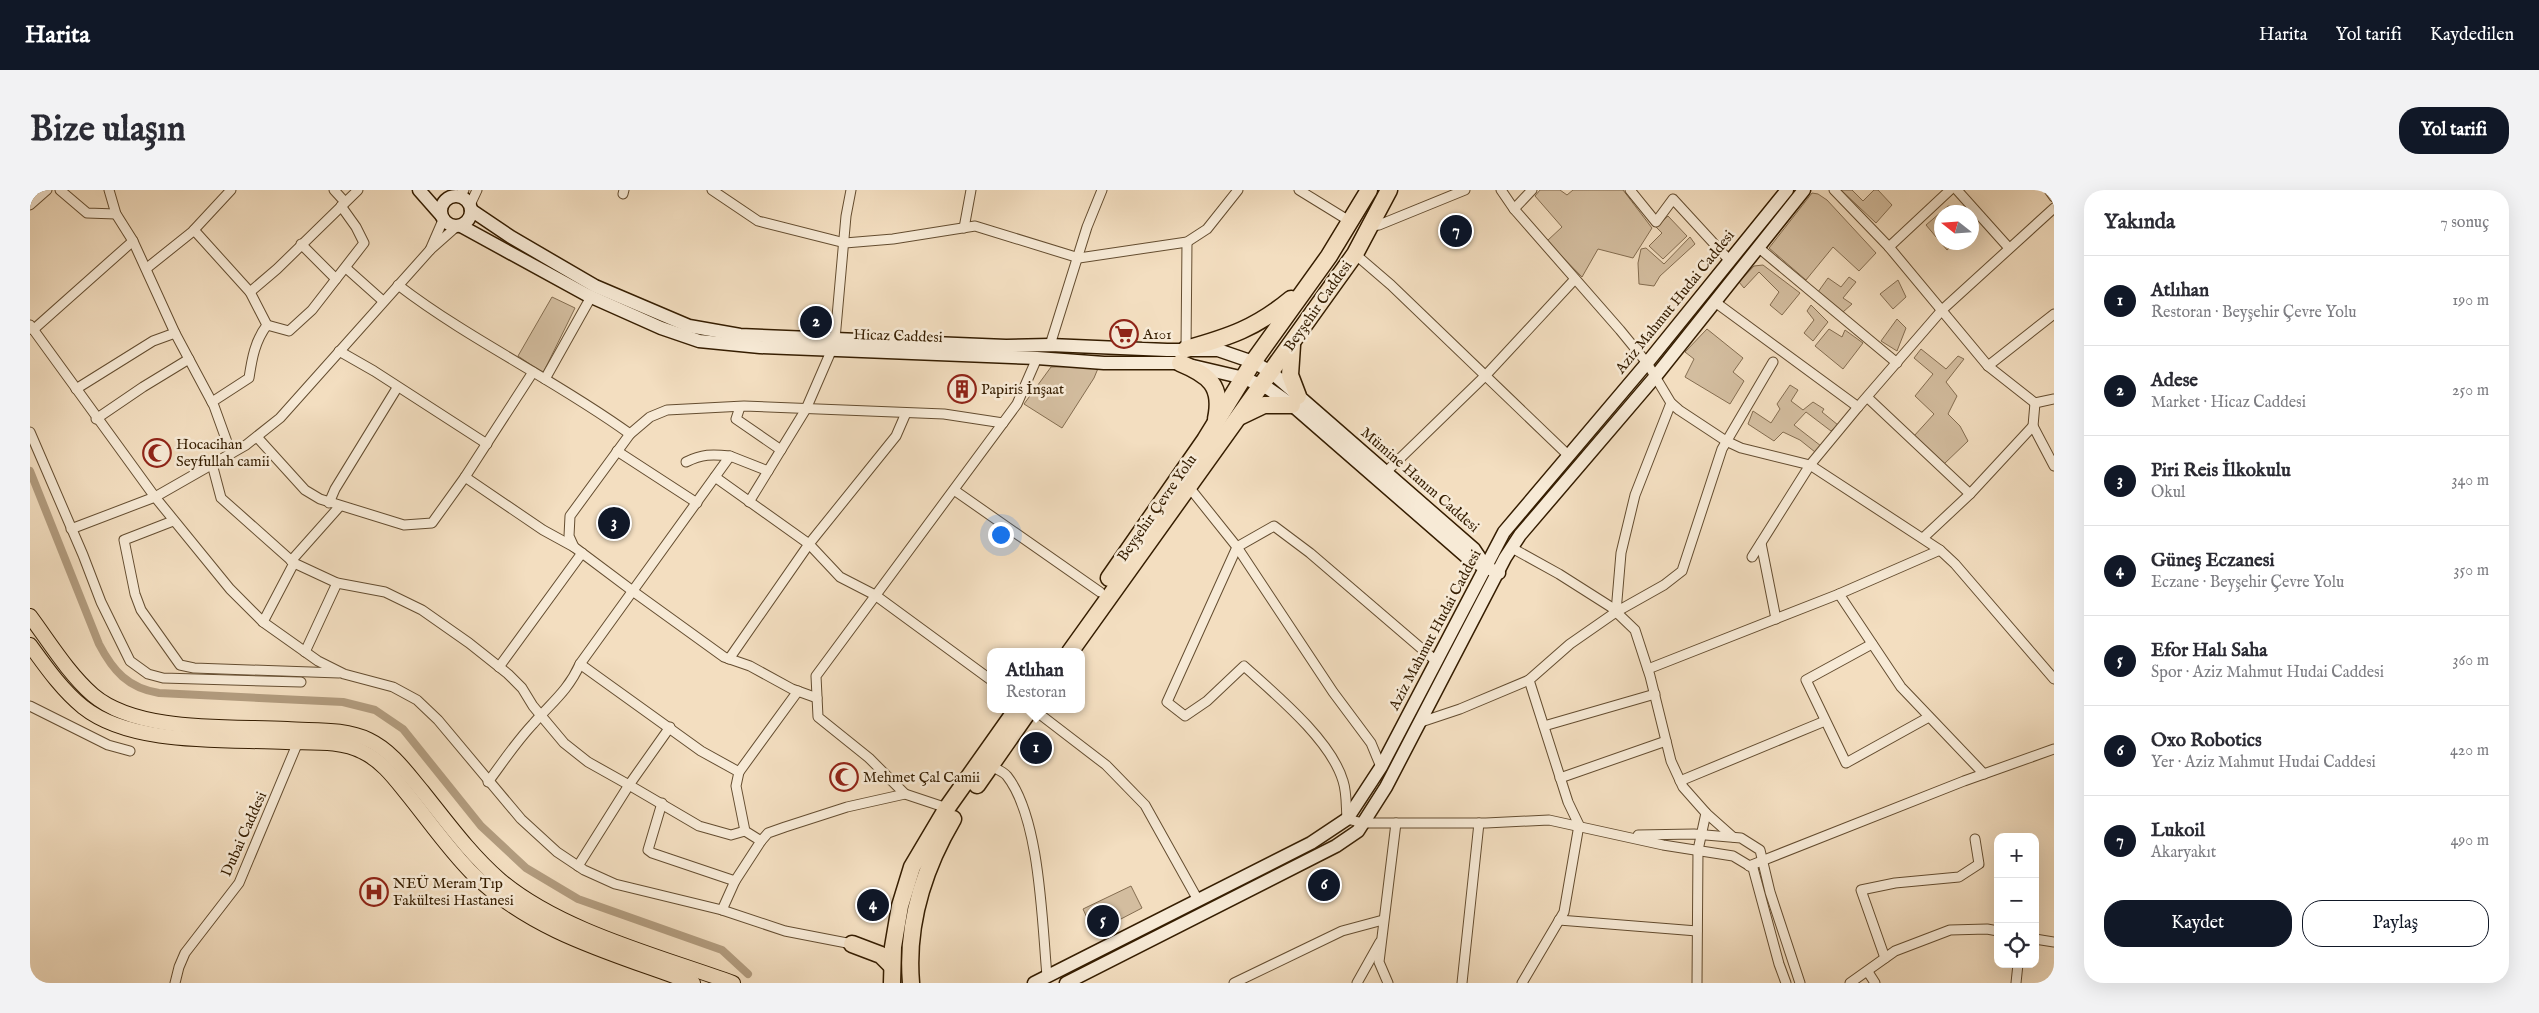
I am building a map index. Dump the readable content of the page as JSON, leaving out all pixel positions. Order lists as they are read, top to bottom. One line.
{"streets":{"highway":["Beyşehir Caddesi","Beyşehir Çevre Yolu"],"street":["Aziz Mahmut Hudai Caddesi","Hicaz Caddesi","Mümine Hanım Caddesi","Dubai Caddesi"]},"crossings":[["Aziz Mahmut Hudai Caddesi","Mümine Hanım Caddesi"],["Beyşehir Caddesi","Hicaz Caddesi"],["Beyşehir Caddesi","Beyşehir Çevre Yolu"],["Hicaz Caddesi","Mümine Hanım Caddesi"],["Hicaz Caddesi","Beyşehir Çevre Yolu"]],"places":{"supermarket":["A101"],"building":["Papiris İnşaat"],"mosque":["Hocacihan Seyfullah camii","Mehmet Çal Camii"],"hospital":["NEÜ Meram Tıp Fakültesi Hastanesi"]},"north":"left","page":{"header":"Harita","nav":["Harita","Yol tarifi","Kaydedilen"],"buttons":["Yol tarifi",["Kaydet","Paylaş"]],"title":"Bize ulaşın","heading":["Yakında","7 sonuç"],"pins":["7","2","3","1","6","4","5"],"list":[{"mark":"1","name":"Atlıhan","note":"Restoran · Beyşehir Çevre Yolu","value":"190 m"},{"mark":"2","name":"Adese","note":"Market · Hicaz Caddesi","value":"250 m"},{"mark":"3","name":"Piri Reis İlkokulu","note":"Okul","value":"340 m"},{"mark":"4","name":"Güneş Eczanesi","note":"Eczane · Beyşehir Çevre Yolu","value":"350 m"},{"mark":"5","name":"Efor Halı Saha","note":"Spor · Aziz Mahmut Hudai Caddesi","value":"360 m"},{"mark":"6","name":"Oxo Robotics","note":"Yer · Aziz Mahmut Hudai Caddesi","value":"420 m"},{"mark":"7","name":"Lukoil","note":"Akaryakıt","value":"490 m"}],"popup":["Atlıhan","Restoran"],"map_buttons":["+","−"]}}
